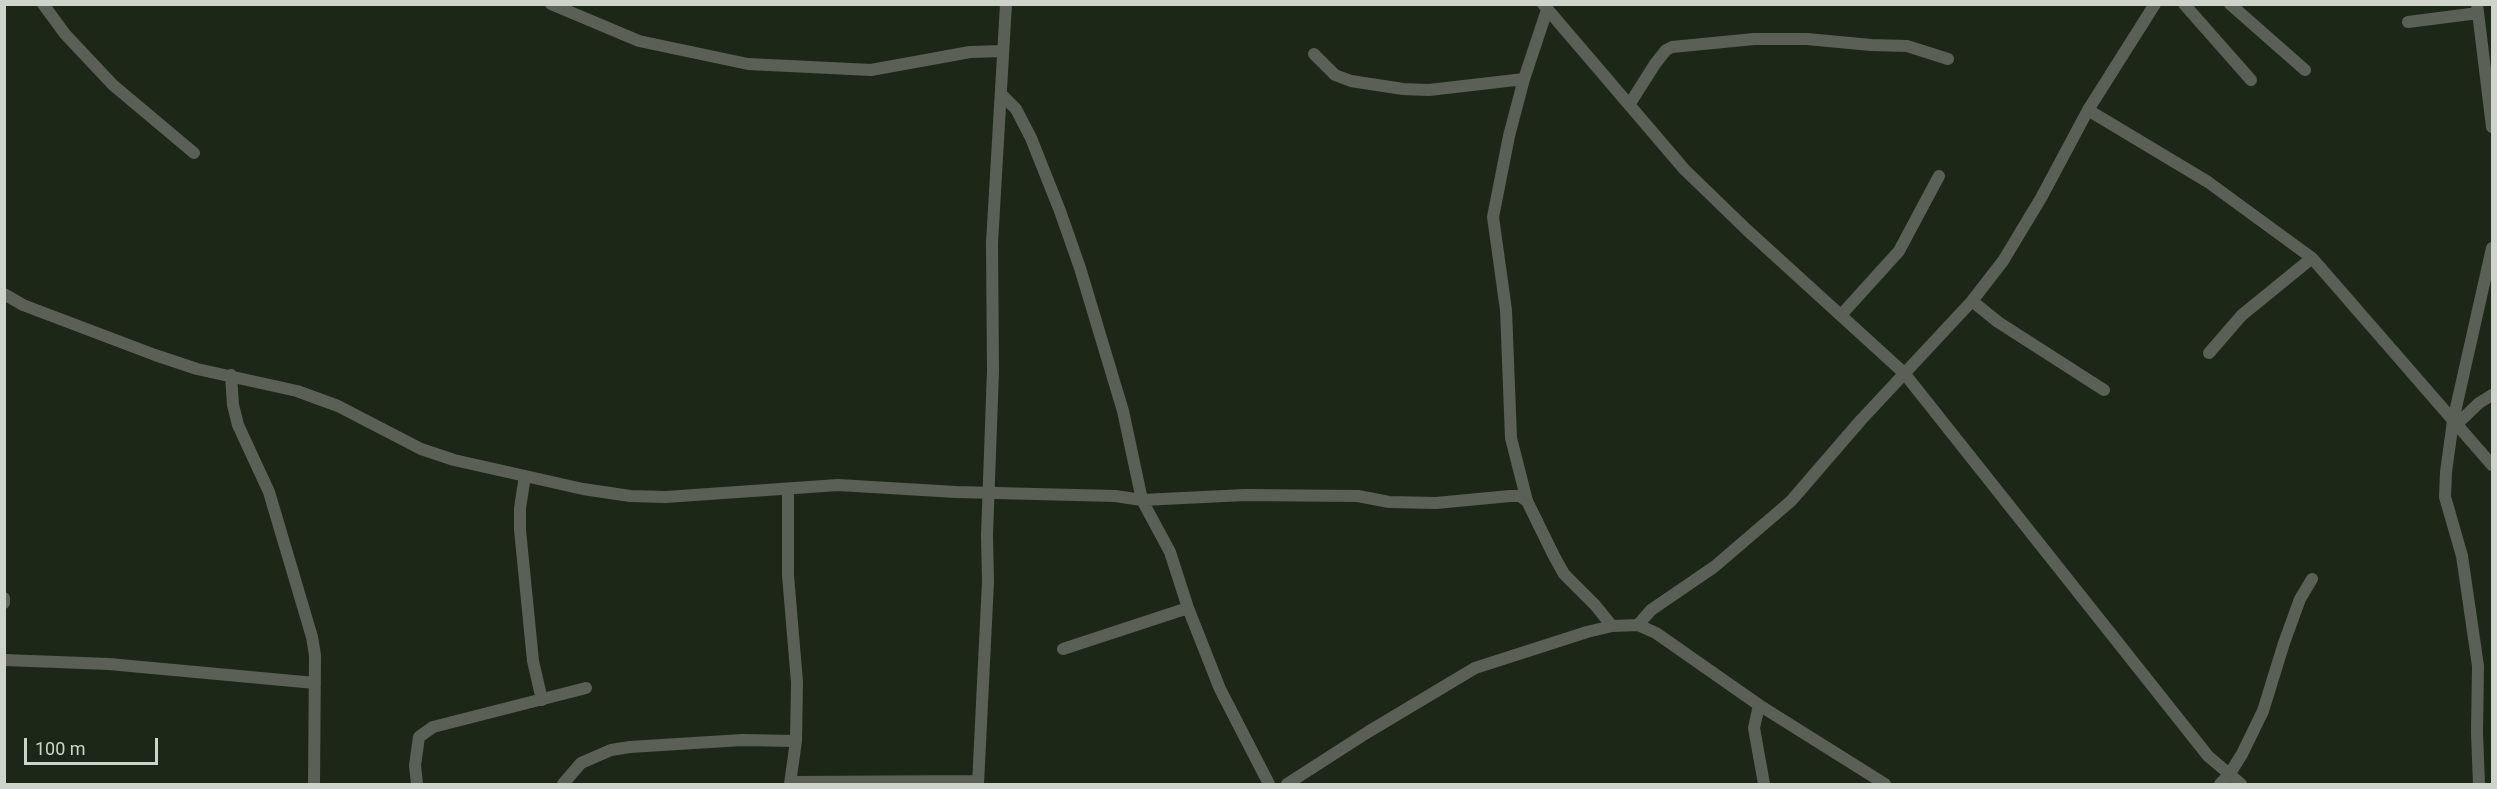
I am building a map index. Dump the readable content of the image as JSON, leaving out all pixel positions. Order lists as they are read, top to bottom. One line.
{"scale_bar":"100 m"}
